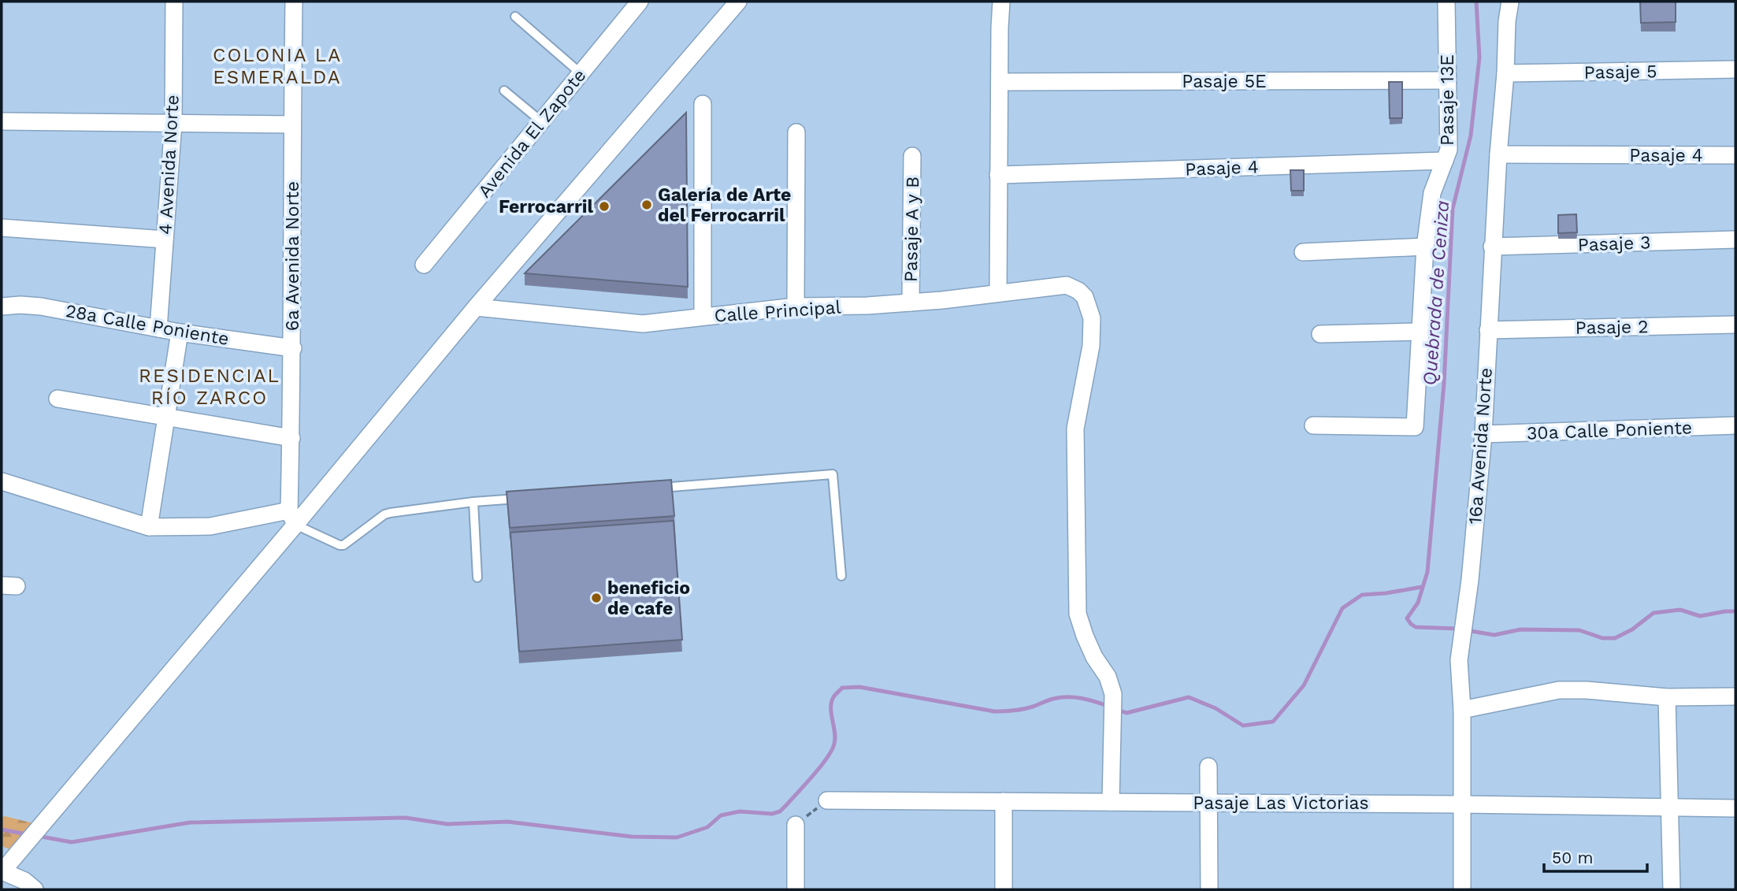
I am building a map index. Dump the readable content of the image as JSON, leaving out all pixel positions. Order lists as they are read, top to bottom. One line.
{"streets":{"street":["Pasaje 5","Pasaje 5E","Pasaje 13E","Avenida El Zapote","Pasaje 4","4 Avenida Norte","Pasaje A y B","Pasaje 3","6a Avenida Norte","Calle Principal","28a Calle Poniente","Pasaje 2","30a Calle Poniente","16a Avenida Norte","Pasaje Las Victorias"]},"crossings":[["Pasaje 5","16a Avenida Norte"],["Pasaje 5E","Pasaje 13E"],["Pasaje 13E","Pasaje 4"],["Pasaje 4","16a Avenida Norte"],["4 Avenida Norte","28a Calle Poniente"],["Pasaje A y B","Calle Principal"],["Pasaje 3","16a Avenida Norte"],["6a Avenida Norte","28a Calle Poniente"],["Calle Principal","Pasaje Las Victorias"],["Pasaje 2","16a Avenida Norte"],["30a Calle Poniente","16a Avenida Norte"],["16a Avenida Norte","Pasaje Las Victorias"]],"districts":["COLONIA LA ESMERALDA","RESIDENCIAL RÍO ZARCO"],"water":["Quebrada de Ceniza"],"places":["Galería de Arte del Ferrocarril","Ferrocarril","beneficio de cafe"],"scale_bar":"50 m"}
